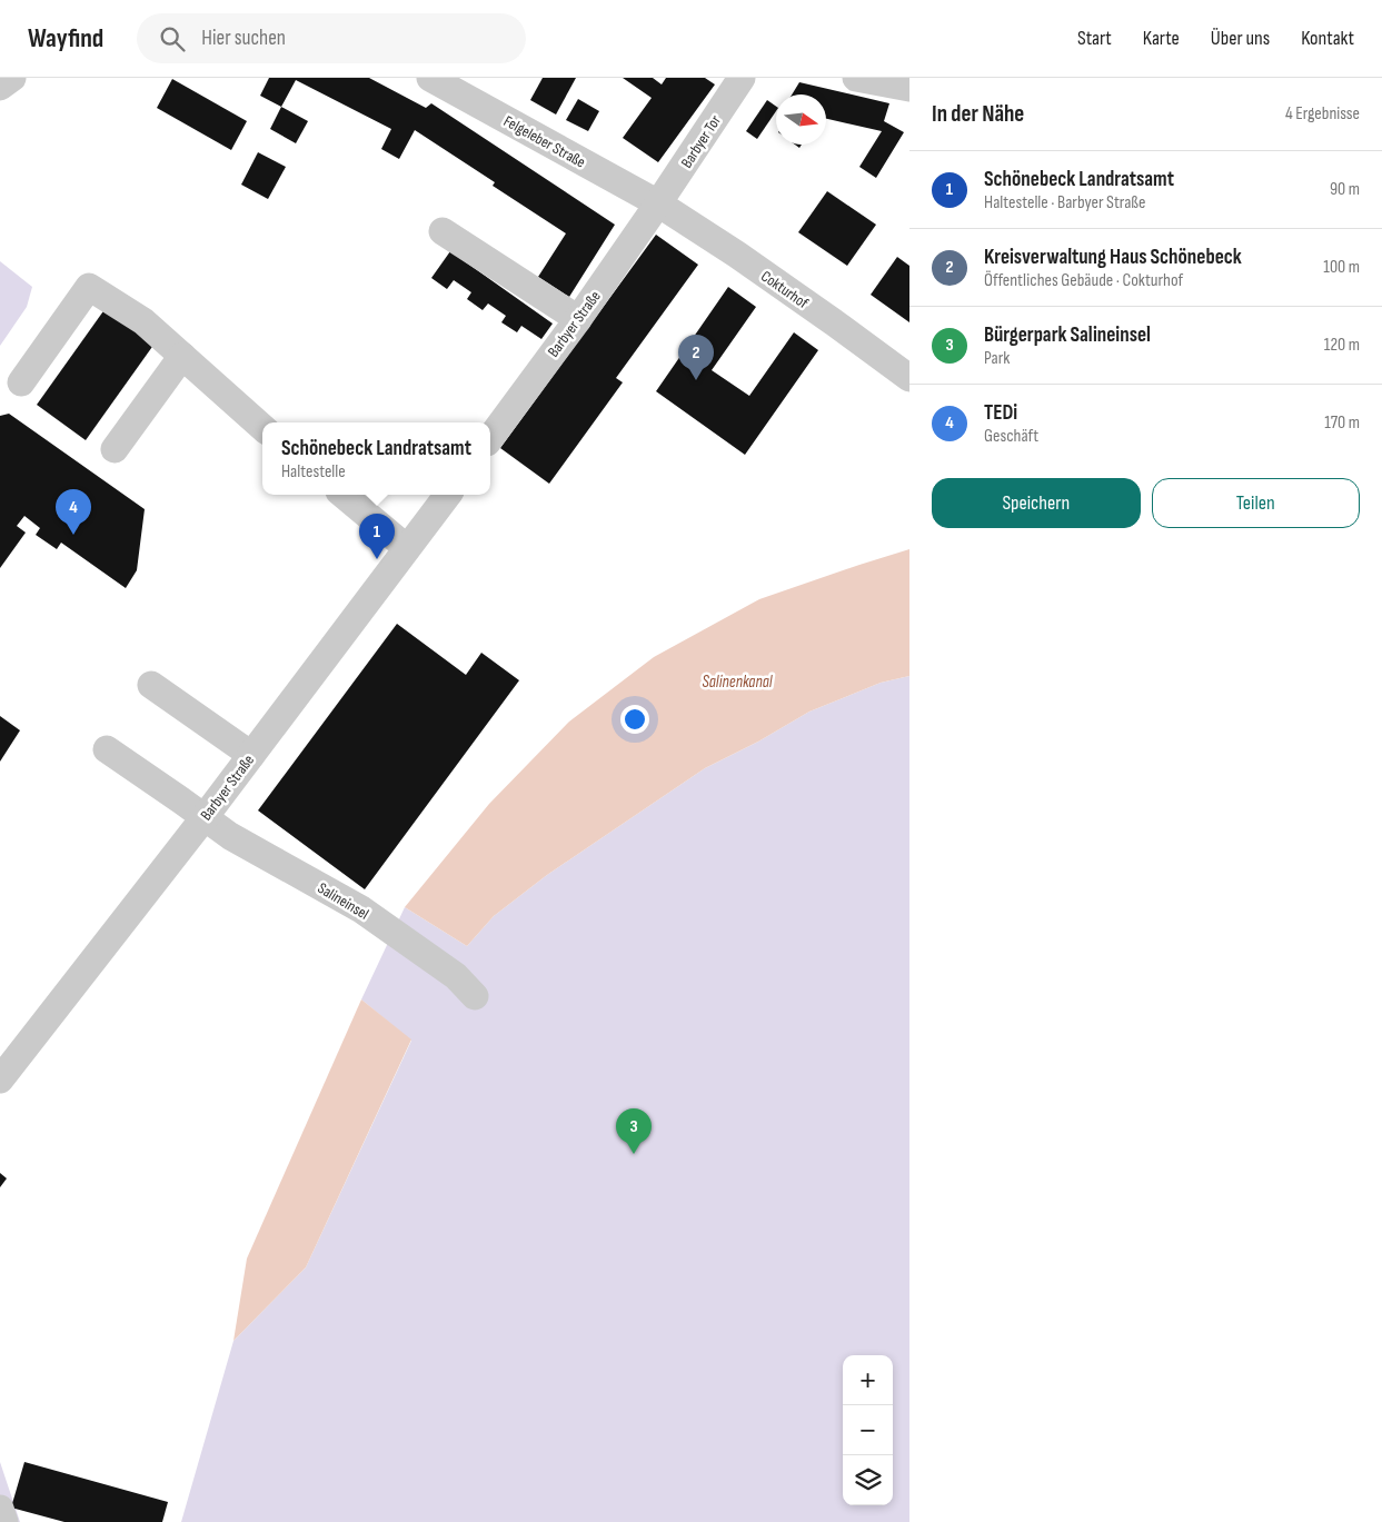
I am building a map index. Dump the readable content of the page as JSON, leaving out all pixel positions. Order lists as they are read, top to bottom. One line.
{"streets":{"street":["Felgeleber Straße","Barbyer Tor","Cokturhof","Barbyer Straße","Salineinsel"]},"crossings":[["Felgeleber Straße","Barbyer Tor"],["Felgeleber Straße","Cokturhof"],["Felgeleber Straße","Barbyer Straße"],["Barbyer Tor","Cokturhof"],["Barbyer Tor","Barbyer Straße"],["Cokturhof","Barbyer Straße"],["Barbyer Straße","Salineinsel"]],"water":["Salinenkanal"],"north":"right","page":{"header":"Wayfind","search":"Hier suchen","nav":["Start","Karte","Über uns","Kontakt"],"heading":["In der Nähe","4 Ergebnisse"],"list":[{"mark":"1","name":"Schönebeck Landratsamt","note":"Haltestelle · Barbyer Straße","value":"90 m"},{"mark":"2","name":"Kreisverwaltung Haus Schönebeck","note":"Öffentliches Gebäude · Cokturhof","value":"100 m"},{"mark":"3","name":"Bürgerpark Salineinsel","note":"Park","value":"120 m"},{"mark":"4","name":"TEDi","note":"Geschäft","value":"170 m"}],"pins":["2","4","1","3"],"popup":["Schönebeck Landratsamt","Haltestelle"],"buttons":["Speichern","Teilen"],"map_buttons":["+","−"]}}
